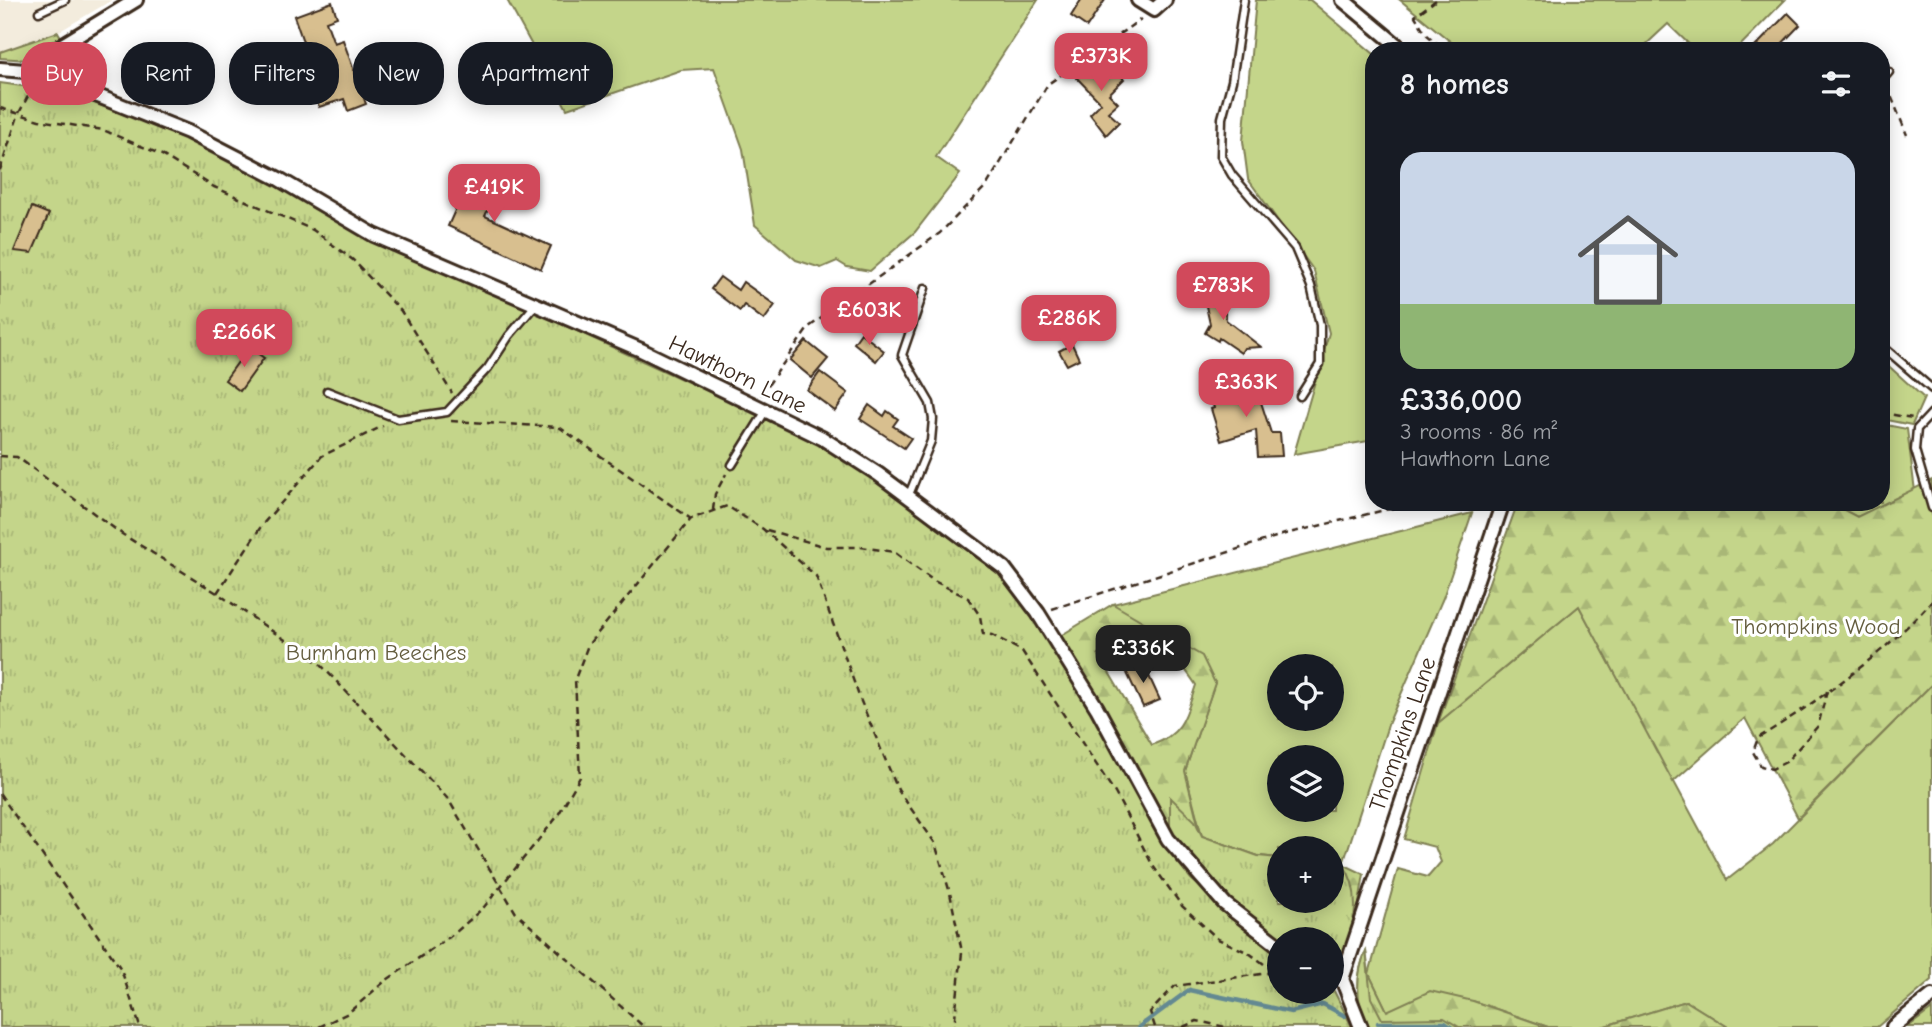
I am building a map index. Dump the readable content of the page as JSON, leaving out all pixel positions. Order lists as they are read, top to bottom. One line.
{"streets":{"street":["Hawthorn Lane","Thompkins Lane"]},"parks":["Thompkins Wood","Burnham Beeches"],"page":{"price":["£373K","£419K","£783K","£603K","£286K","£266K","£363K","£336K"],"chip":["Buy","Rent","Filters","New","Apartment"],"heading":"8 homes","list":[{"name":"£336,000","note":"3 rooms · 86 m² · Hawthorn Lane"}],"map_buttons":["+","−"]}}
